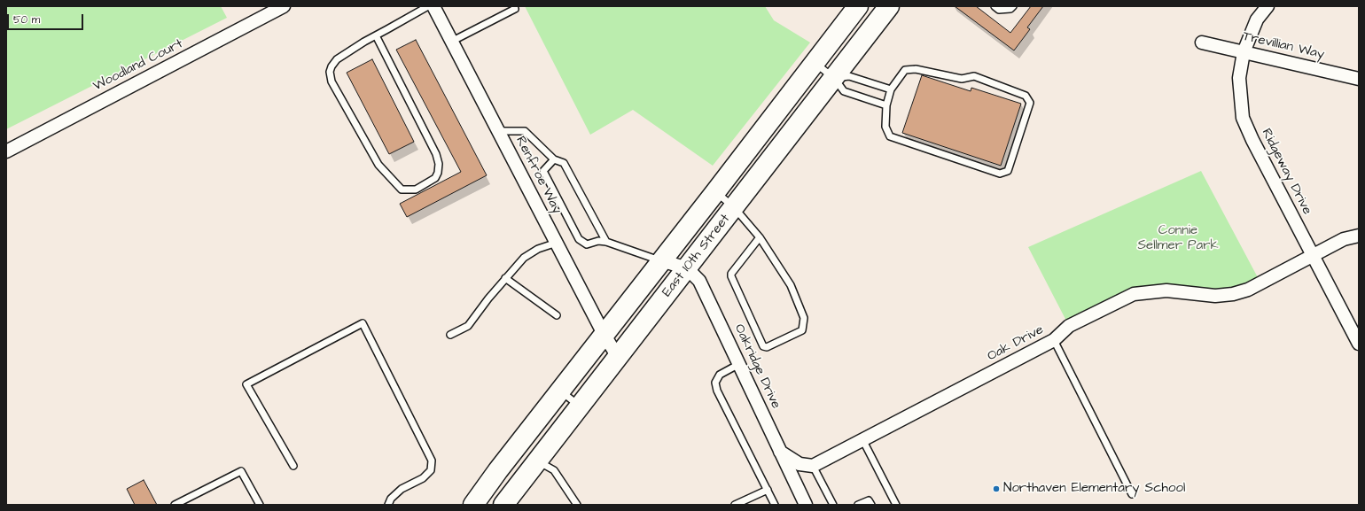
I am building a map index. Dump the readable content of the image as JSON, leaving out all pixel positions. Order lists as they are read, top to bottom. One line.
{"streets":{"main road":["East 10th Street"],"street":["Trevillian Way","Woodland Court","Ridgeway Drive","Renfroe Way","Oak Drive","Oakridge Drive"]},"crossings":[["Trevillian Way","Ridgeway Drive"],["Ridgeway Drive","Oak Drive"],["Renfroe Way","East 10th Street"],["East 10th Street","Oakridge Drive"]],"parks":["Connie Sellmer Park"],"places":["Northaven Elementary School"],"scale_bar":"50 m"}
